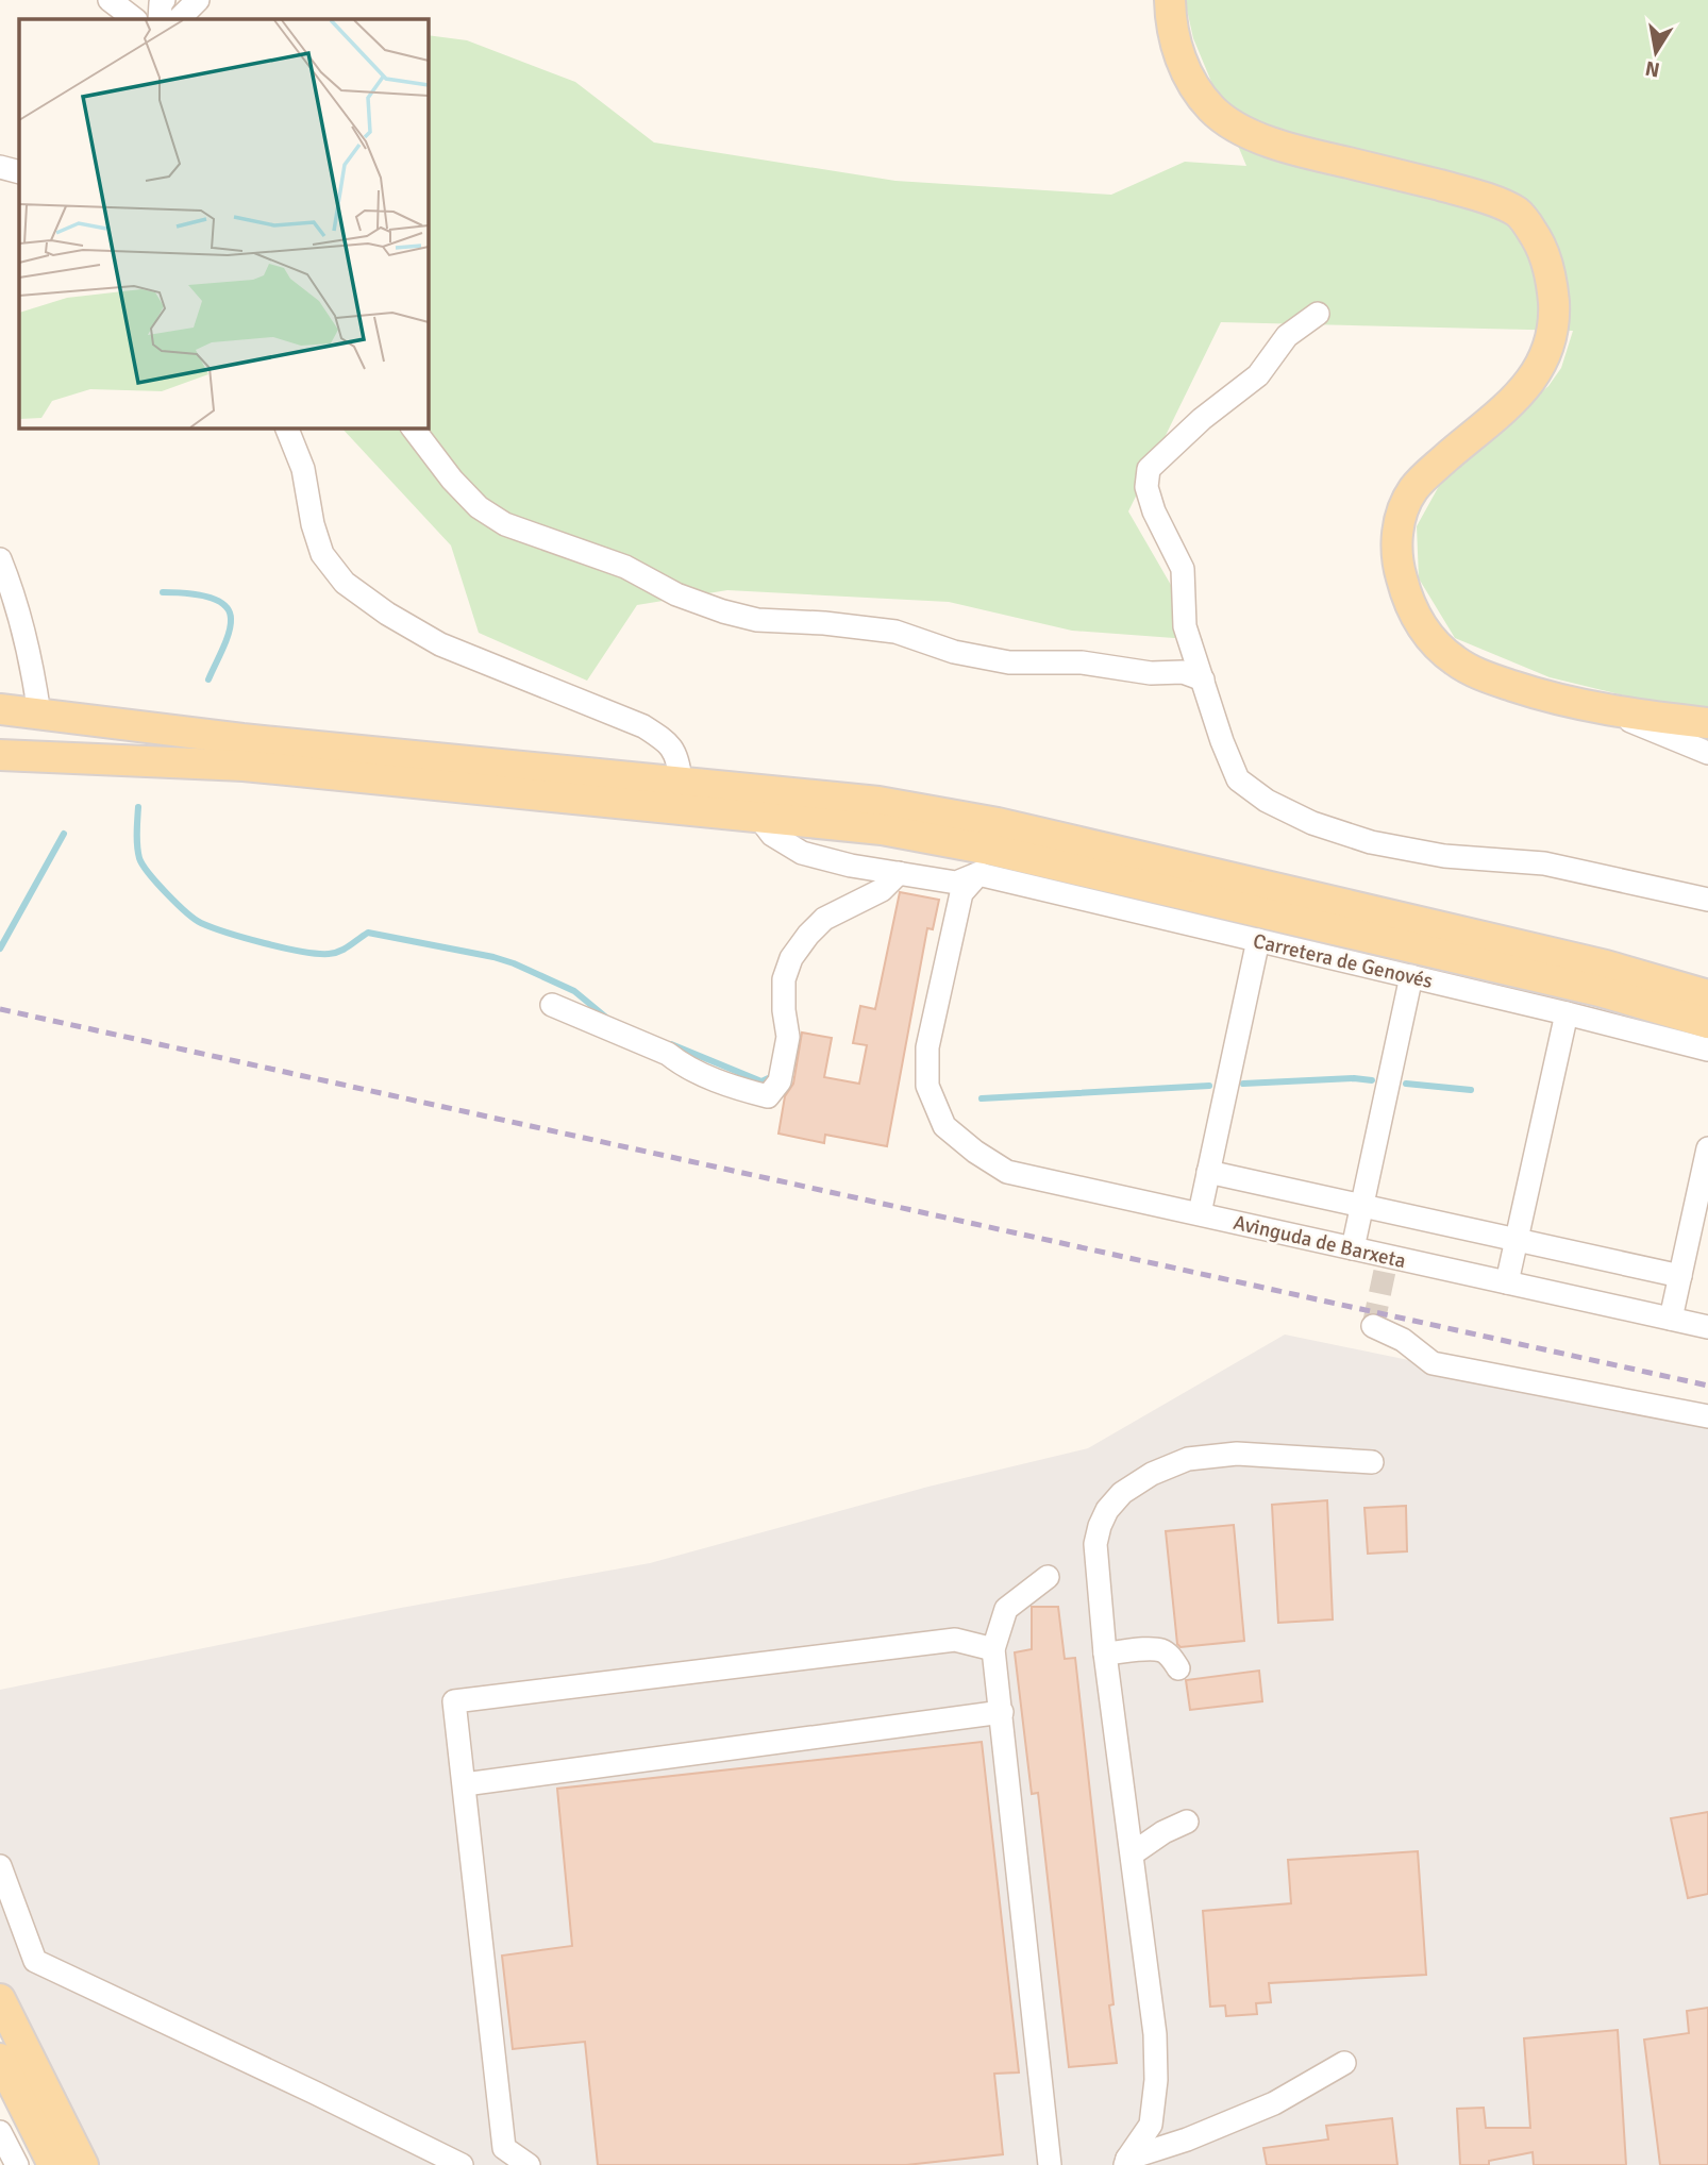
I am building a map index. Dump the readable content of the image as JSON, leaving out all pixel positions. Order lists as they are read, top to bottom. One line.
{"streets":{"street":["Carretera de Genovés","Avinguda de Barxeta"]},"crossings":[["Carretera de Genovés","Avinguda de Barxeta"]],"north":"bottom"}
